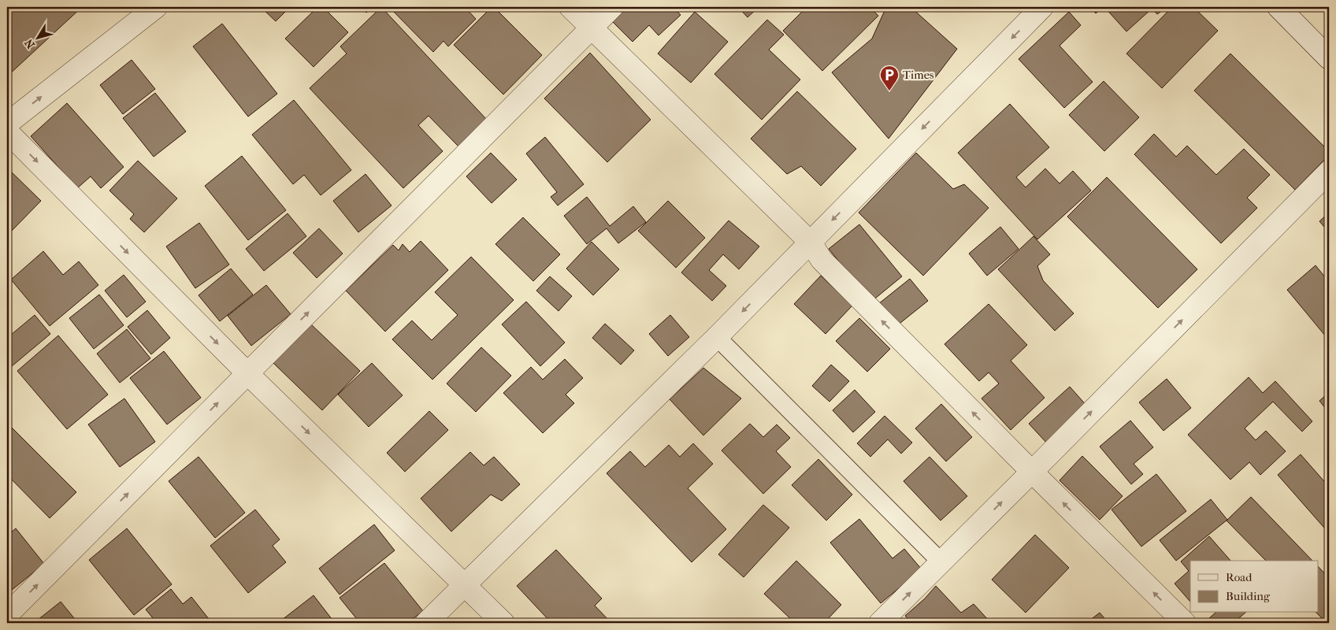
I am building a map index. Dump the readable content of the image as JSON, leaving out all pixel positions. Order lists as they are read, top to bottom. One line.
{"places":{"parking":["Times"]},"legend":["Road","Building"],"north":"bottom left"}
